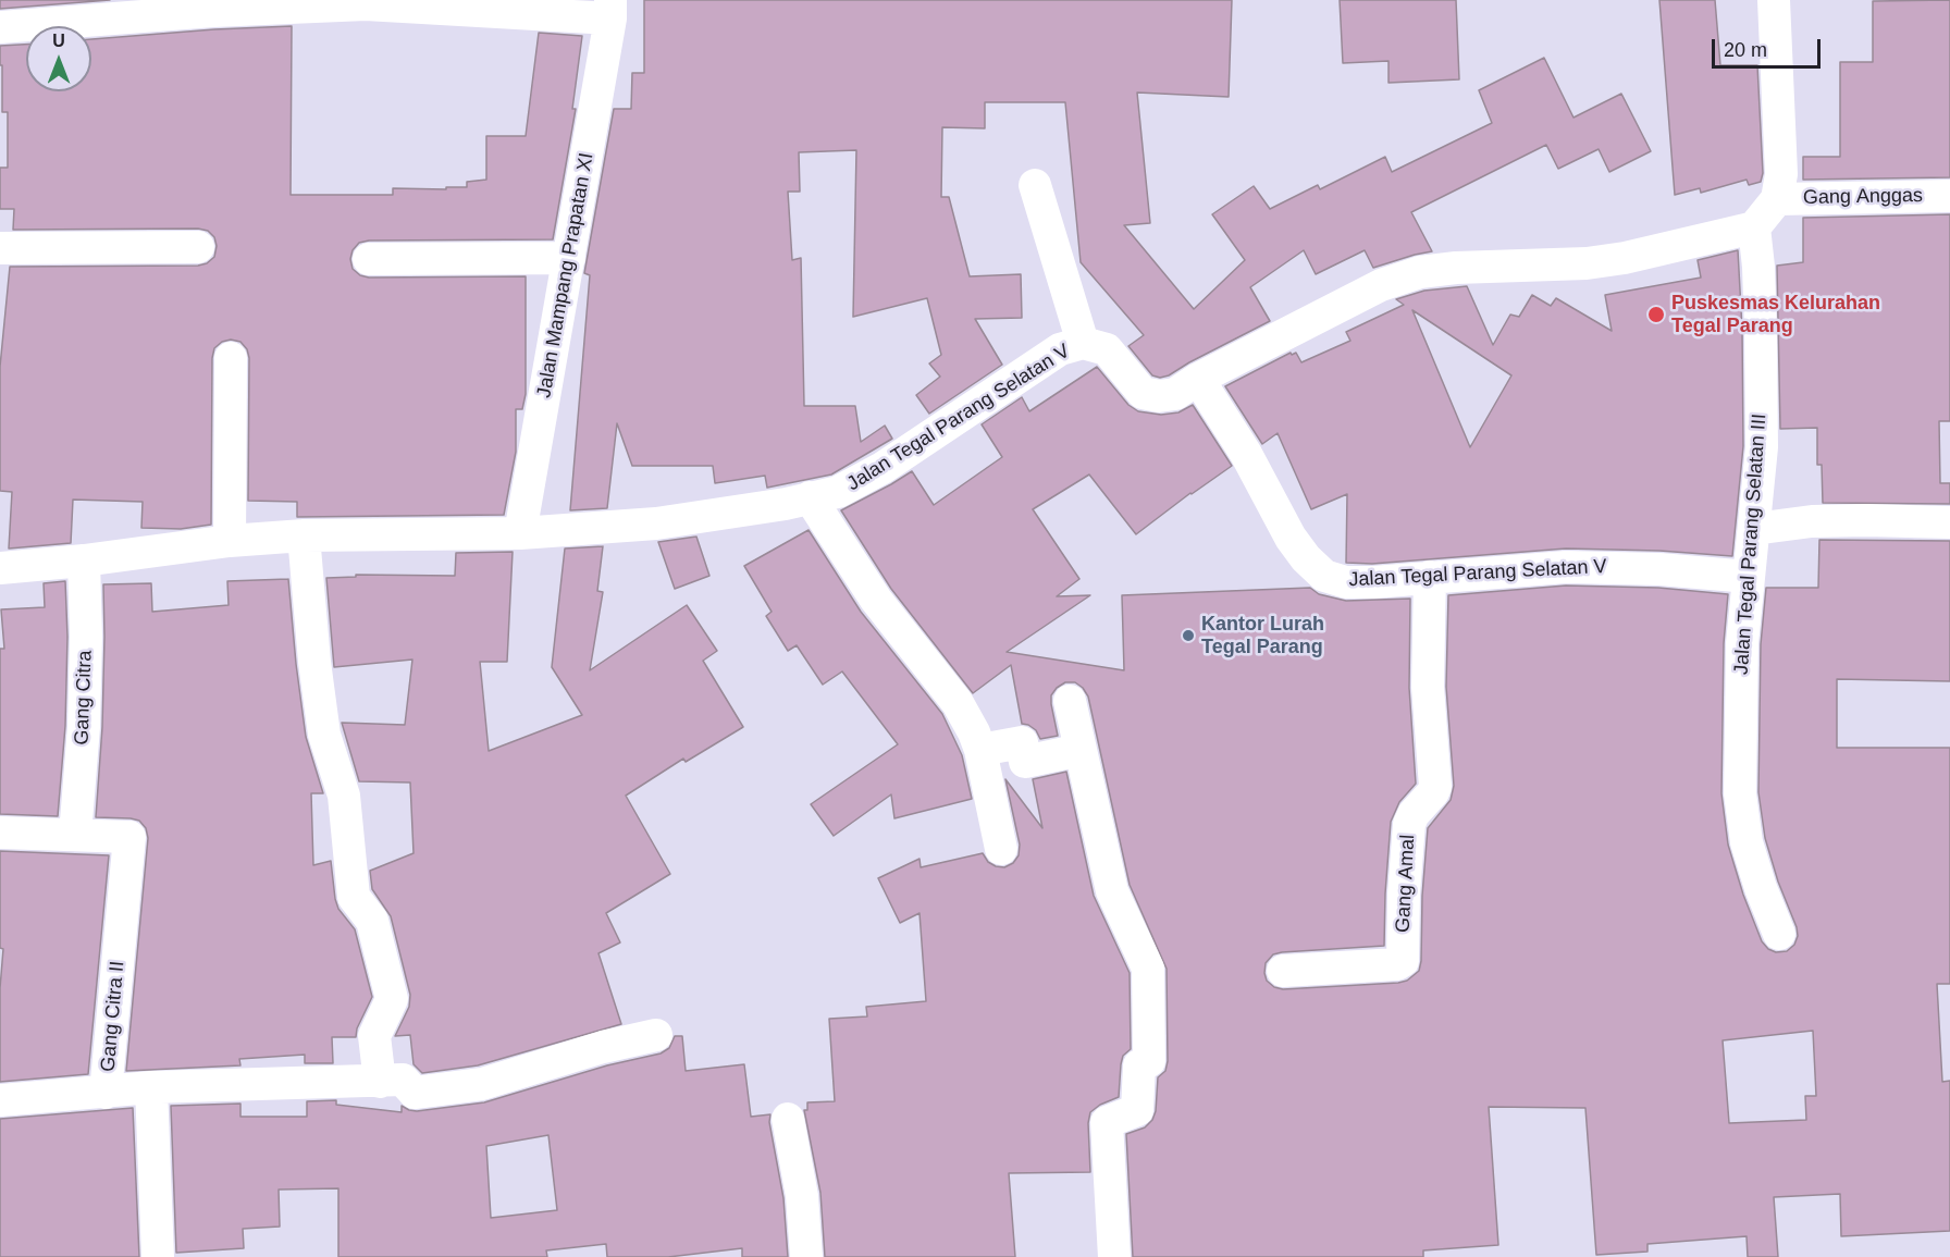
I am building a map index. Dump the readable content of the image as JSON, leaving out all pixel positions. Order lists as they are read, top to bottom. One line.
{"streets":{"street":["Gang Anggas","Jalan Mampang Prapatan XI","Jalan Tegal Parang Selatan V","Jalan Tegal Parang Selatan III","Gang Citra","Gang Amal","Gang Citra II"]},"crossings":[["Jalan Mampang Prapatan XI","Jalan Tegal Parang Selatan V"],["Jalan Tegal Parang Selatan V","Jalan Tegal Parang Selatan III"],["Jalan Tegal Parang Selatan V","Gang Amal"],["Gang Citra","Gang Citra II"]],"places":["Puskesmas Kelurahan Tegal Parang","Kantor Lurah Tegal Parang"],"scale_bar":"20 m","north":"top"}
